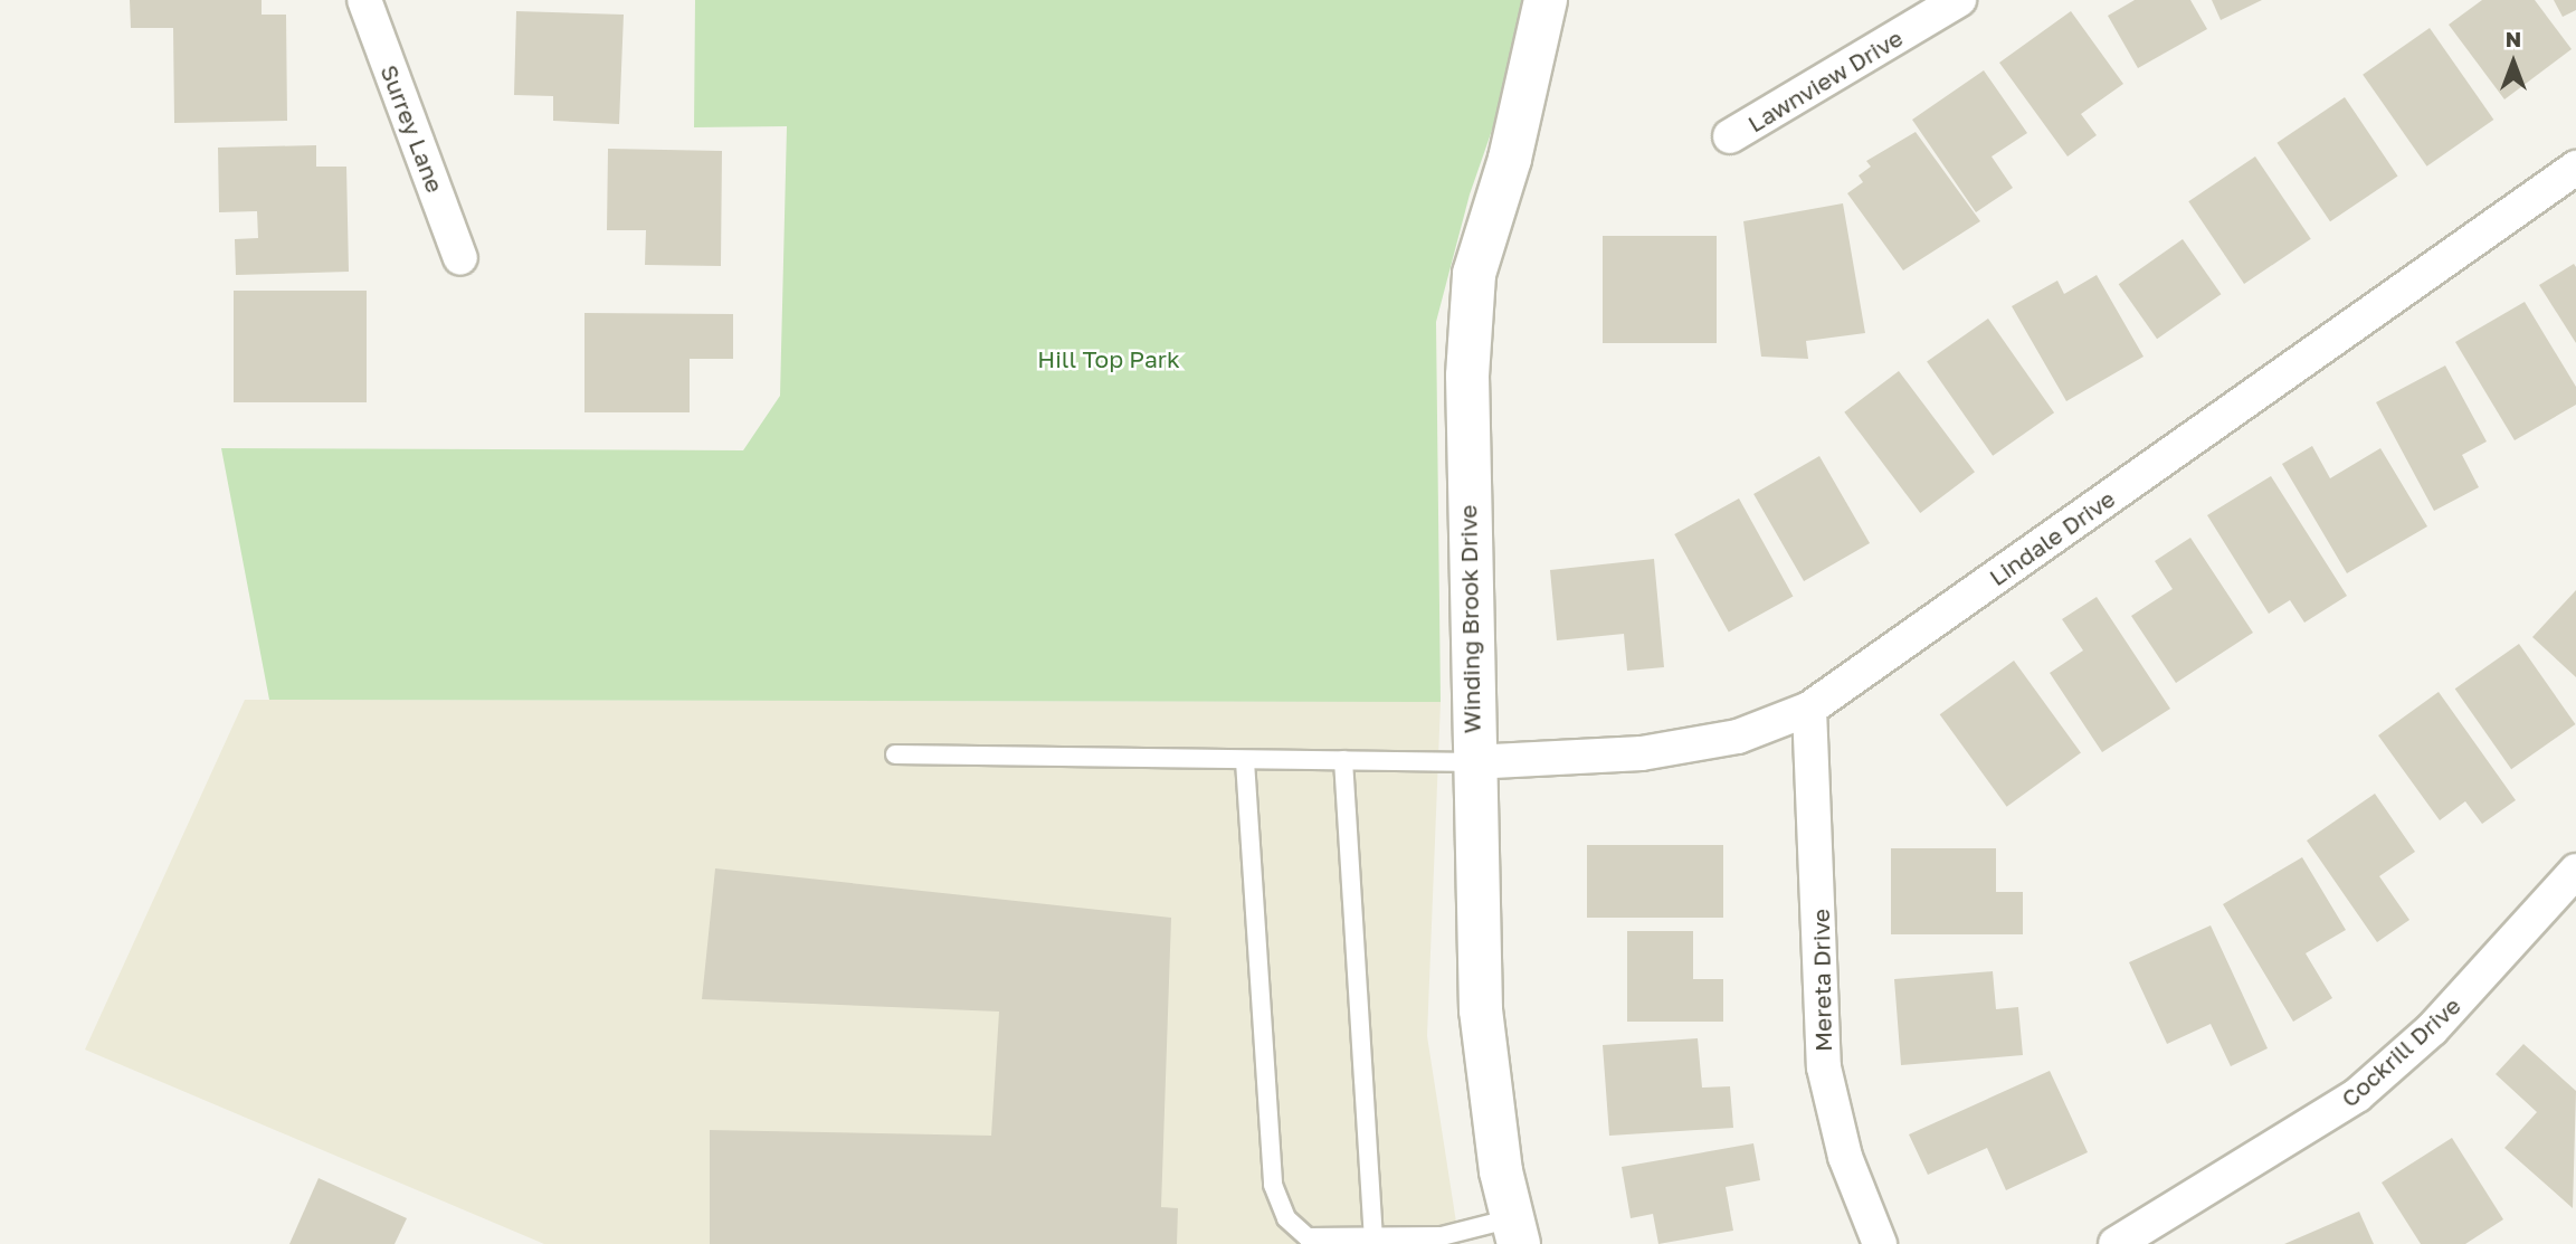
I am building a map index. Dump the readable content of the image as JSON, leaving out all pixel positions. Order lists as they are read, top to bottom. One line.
{"streets":{"street":["Lawnview Drive","Surrey Lane","Lindale Drive","Winding Brook Drive","Mereta Drive","Cockrill Drive"]},"crossings":[["Lindale Drive","Winding Brook Drive"],["Lindale Drive","Mereta Drive"]],"parks":["Hill Top Park"],"north":"top"}
